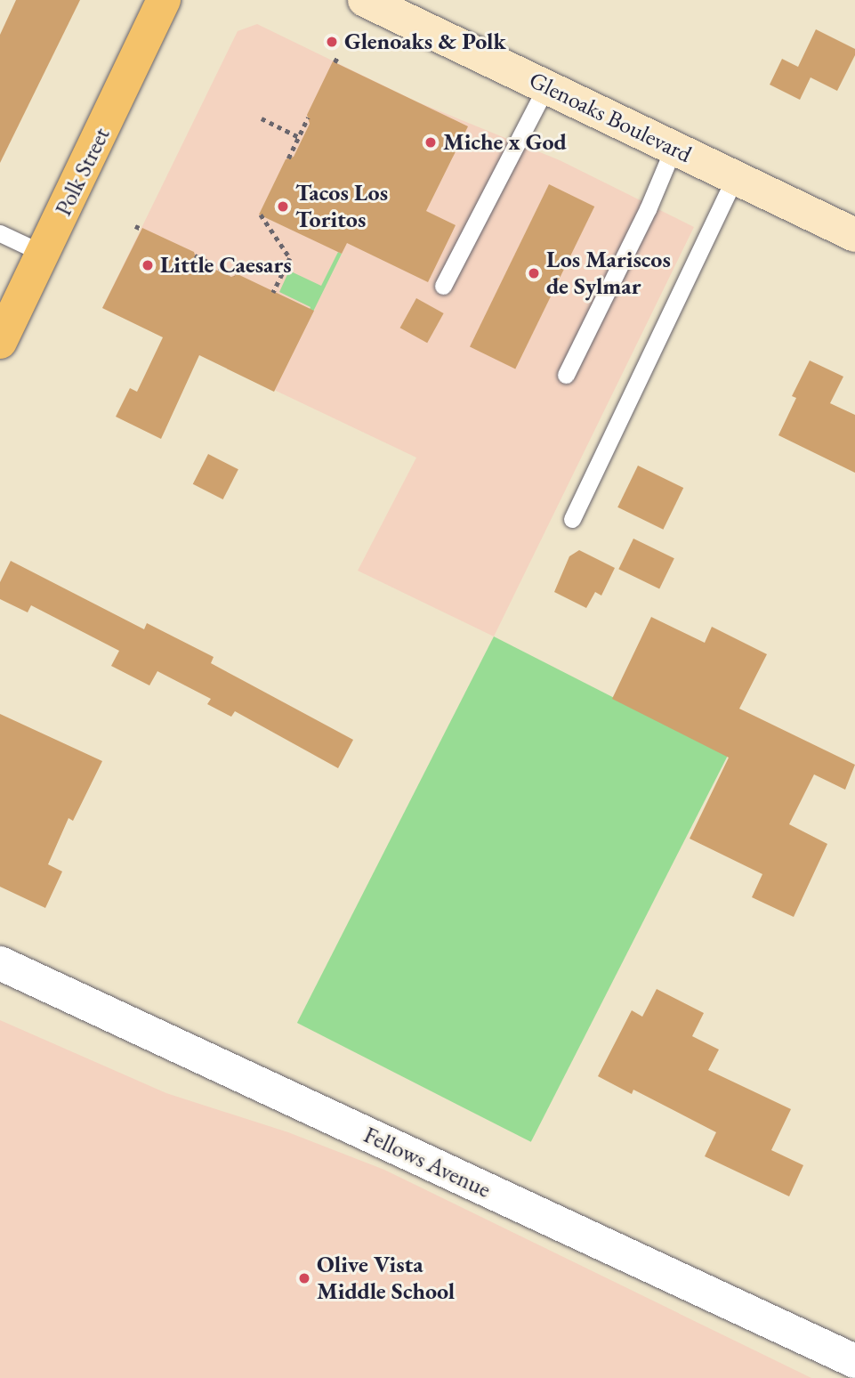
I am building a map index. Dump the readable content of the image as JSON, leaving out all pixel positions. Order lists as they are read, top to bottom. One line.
{"streets":{"main road":["Glenoaks Boulevard","Polk Street"],"street":["Fellows Avenue"]},"places":["Glenoaks & Polk","Miche x God","Tacos Los Toritos","Little Caesars","Los Mariscos de Sylmar","Olive Vista Middle School"]}
